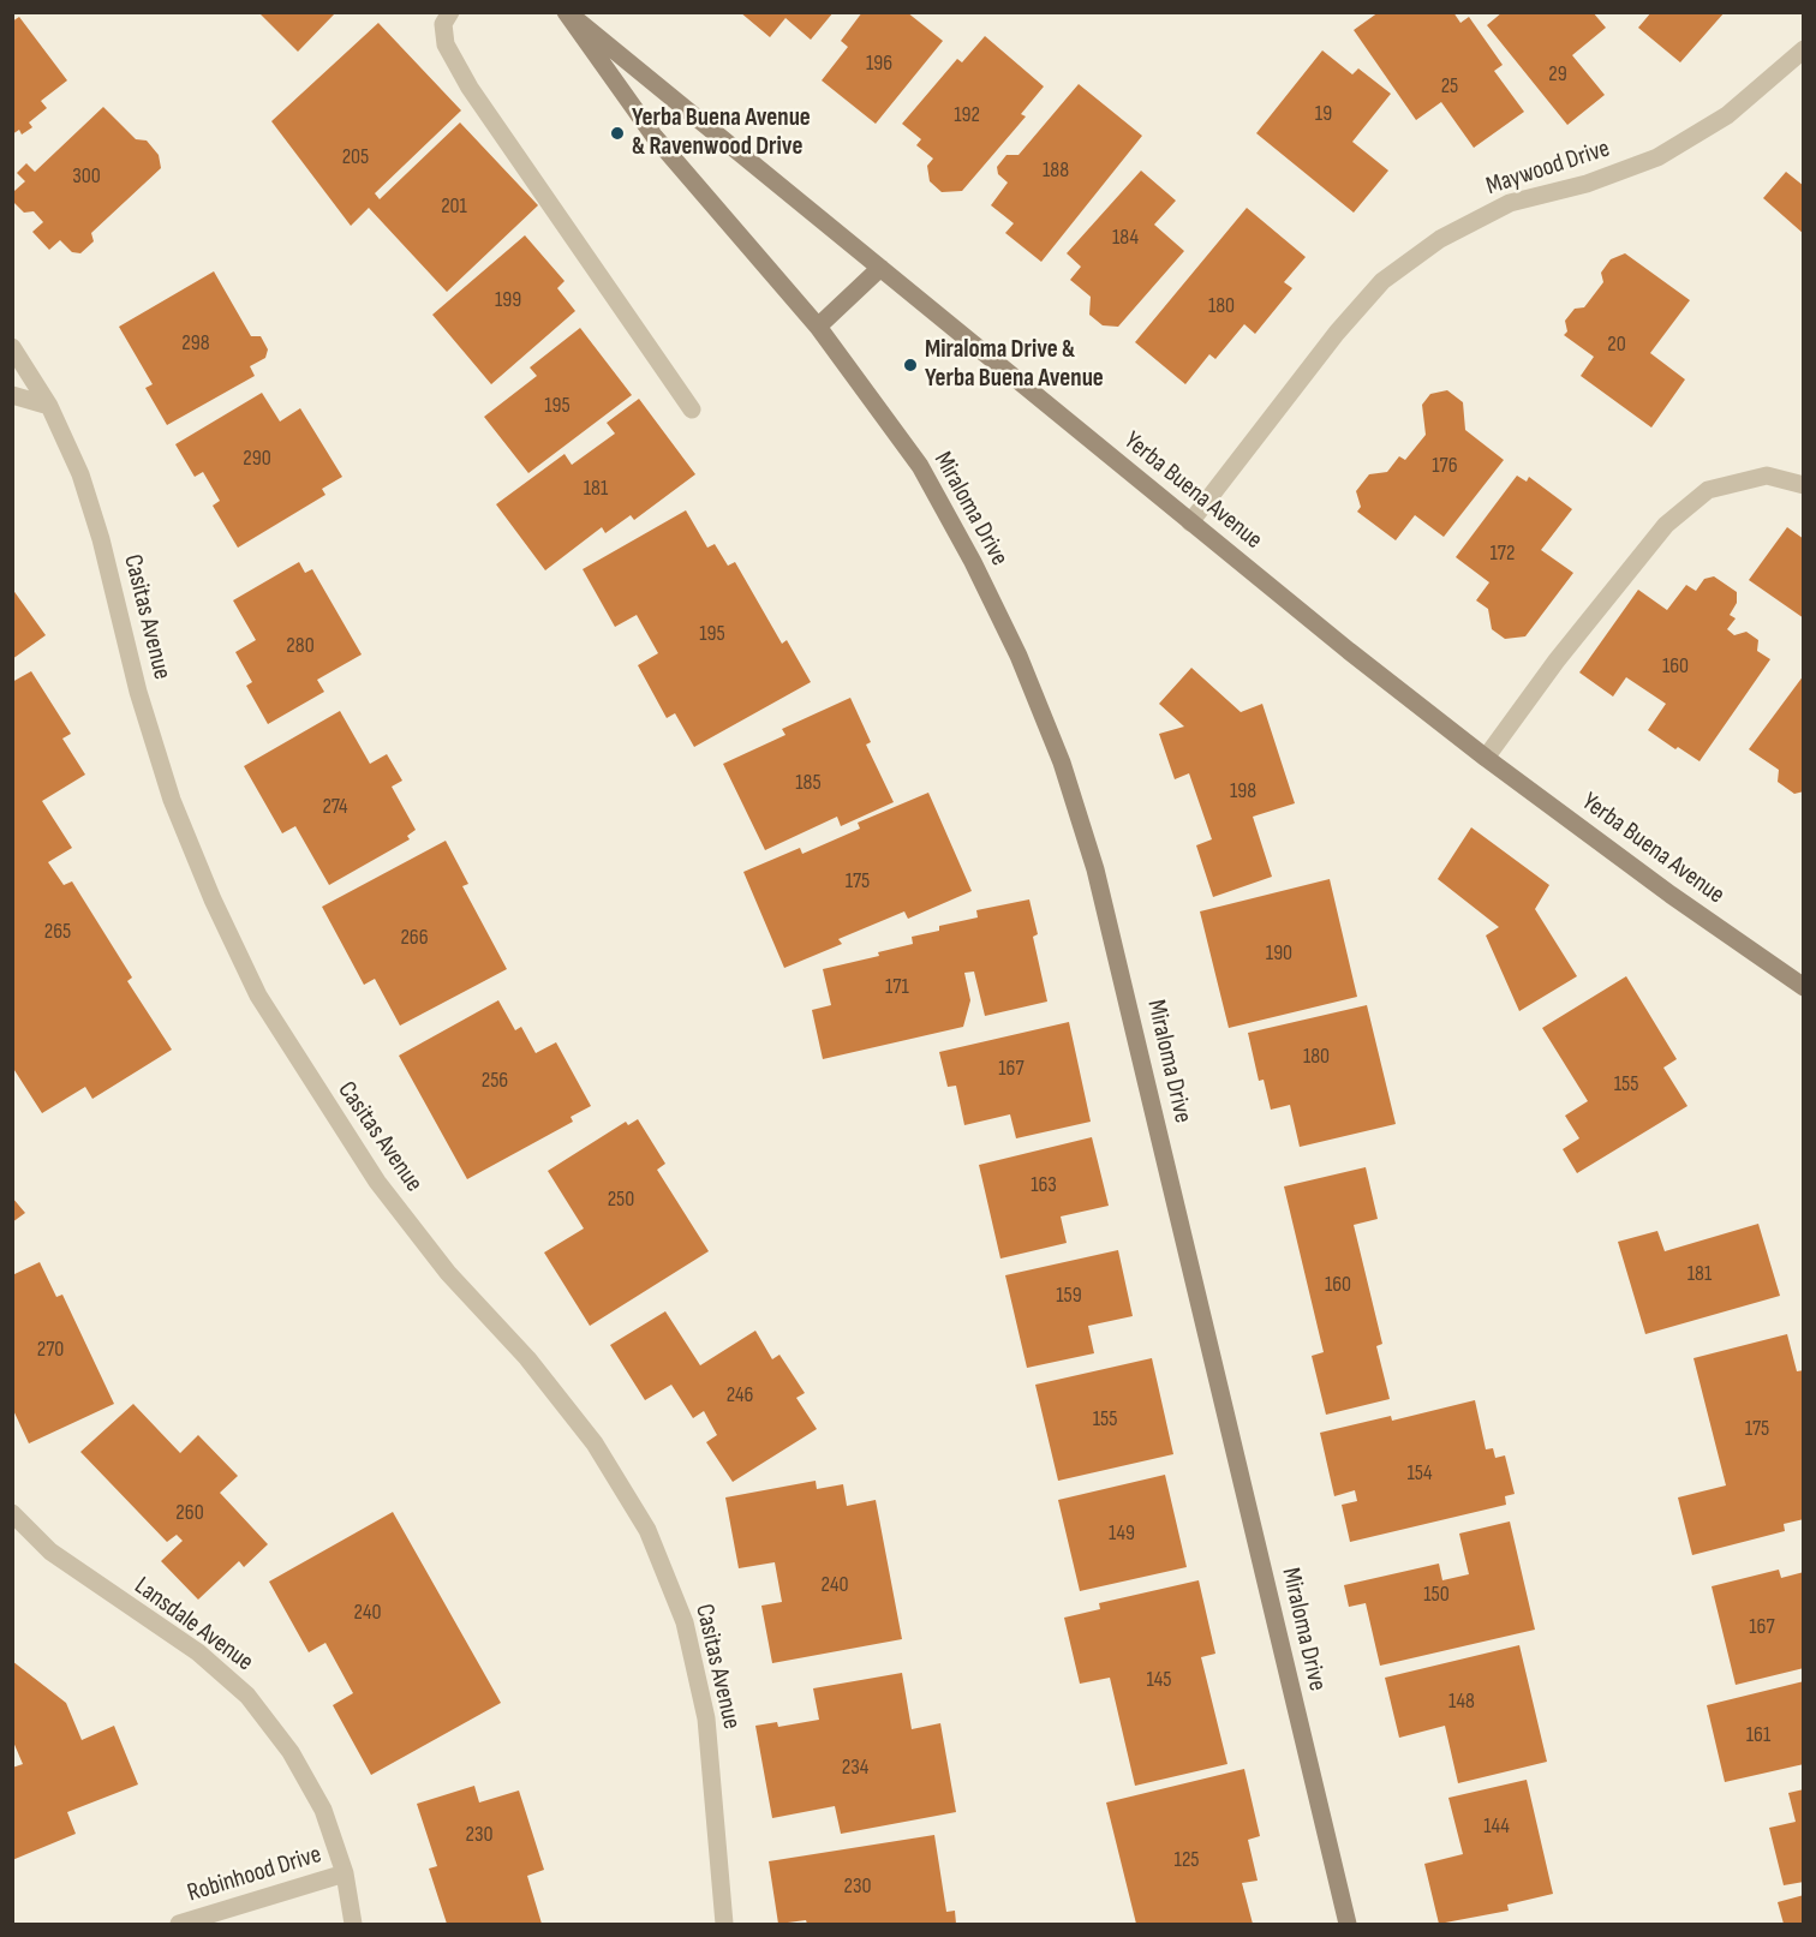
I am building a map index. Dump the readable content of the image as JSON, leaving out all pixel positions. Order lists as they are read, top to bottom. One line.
{"streets":{"street":["Maywood Drive","Yerba Buena Avenue","Miraloma Drive","Casitas Avenue","Lansdale Avenue","Robinhood Drive"]},"crossings":[["Maywood Drive","Yerba Buena Avenue"],["Yerba Buena Avenue","Miraloma Drive"],["Lansdale Avenue","Robinhood Drive"]],"places":["Yerba Buena Avenue & Ravenwood Drive","Miraloma Drive & Yerba Buena Avenue"],"house_numbers":["196","29","25","19","192","205","188","300","201","184","199","180","298","20","195","290","176","181","172","195","280","160","185","198","274","175","265","266","190","171","180","167","256","155","163","250","181","160","159","270","246","155","175","154","260","149","240","150","240","167","145","148","161","234","144","230","125","230"]}
